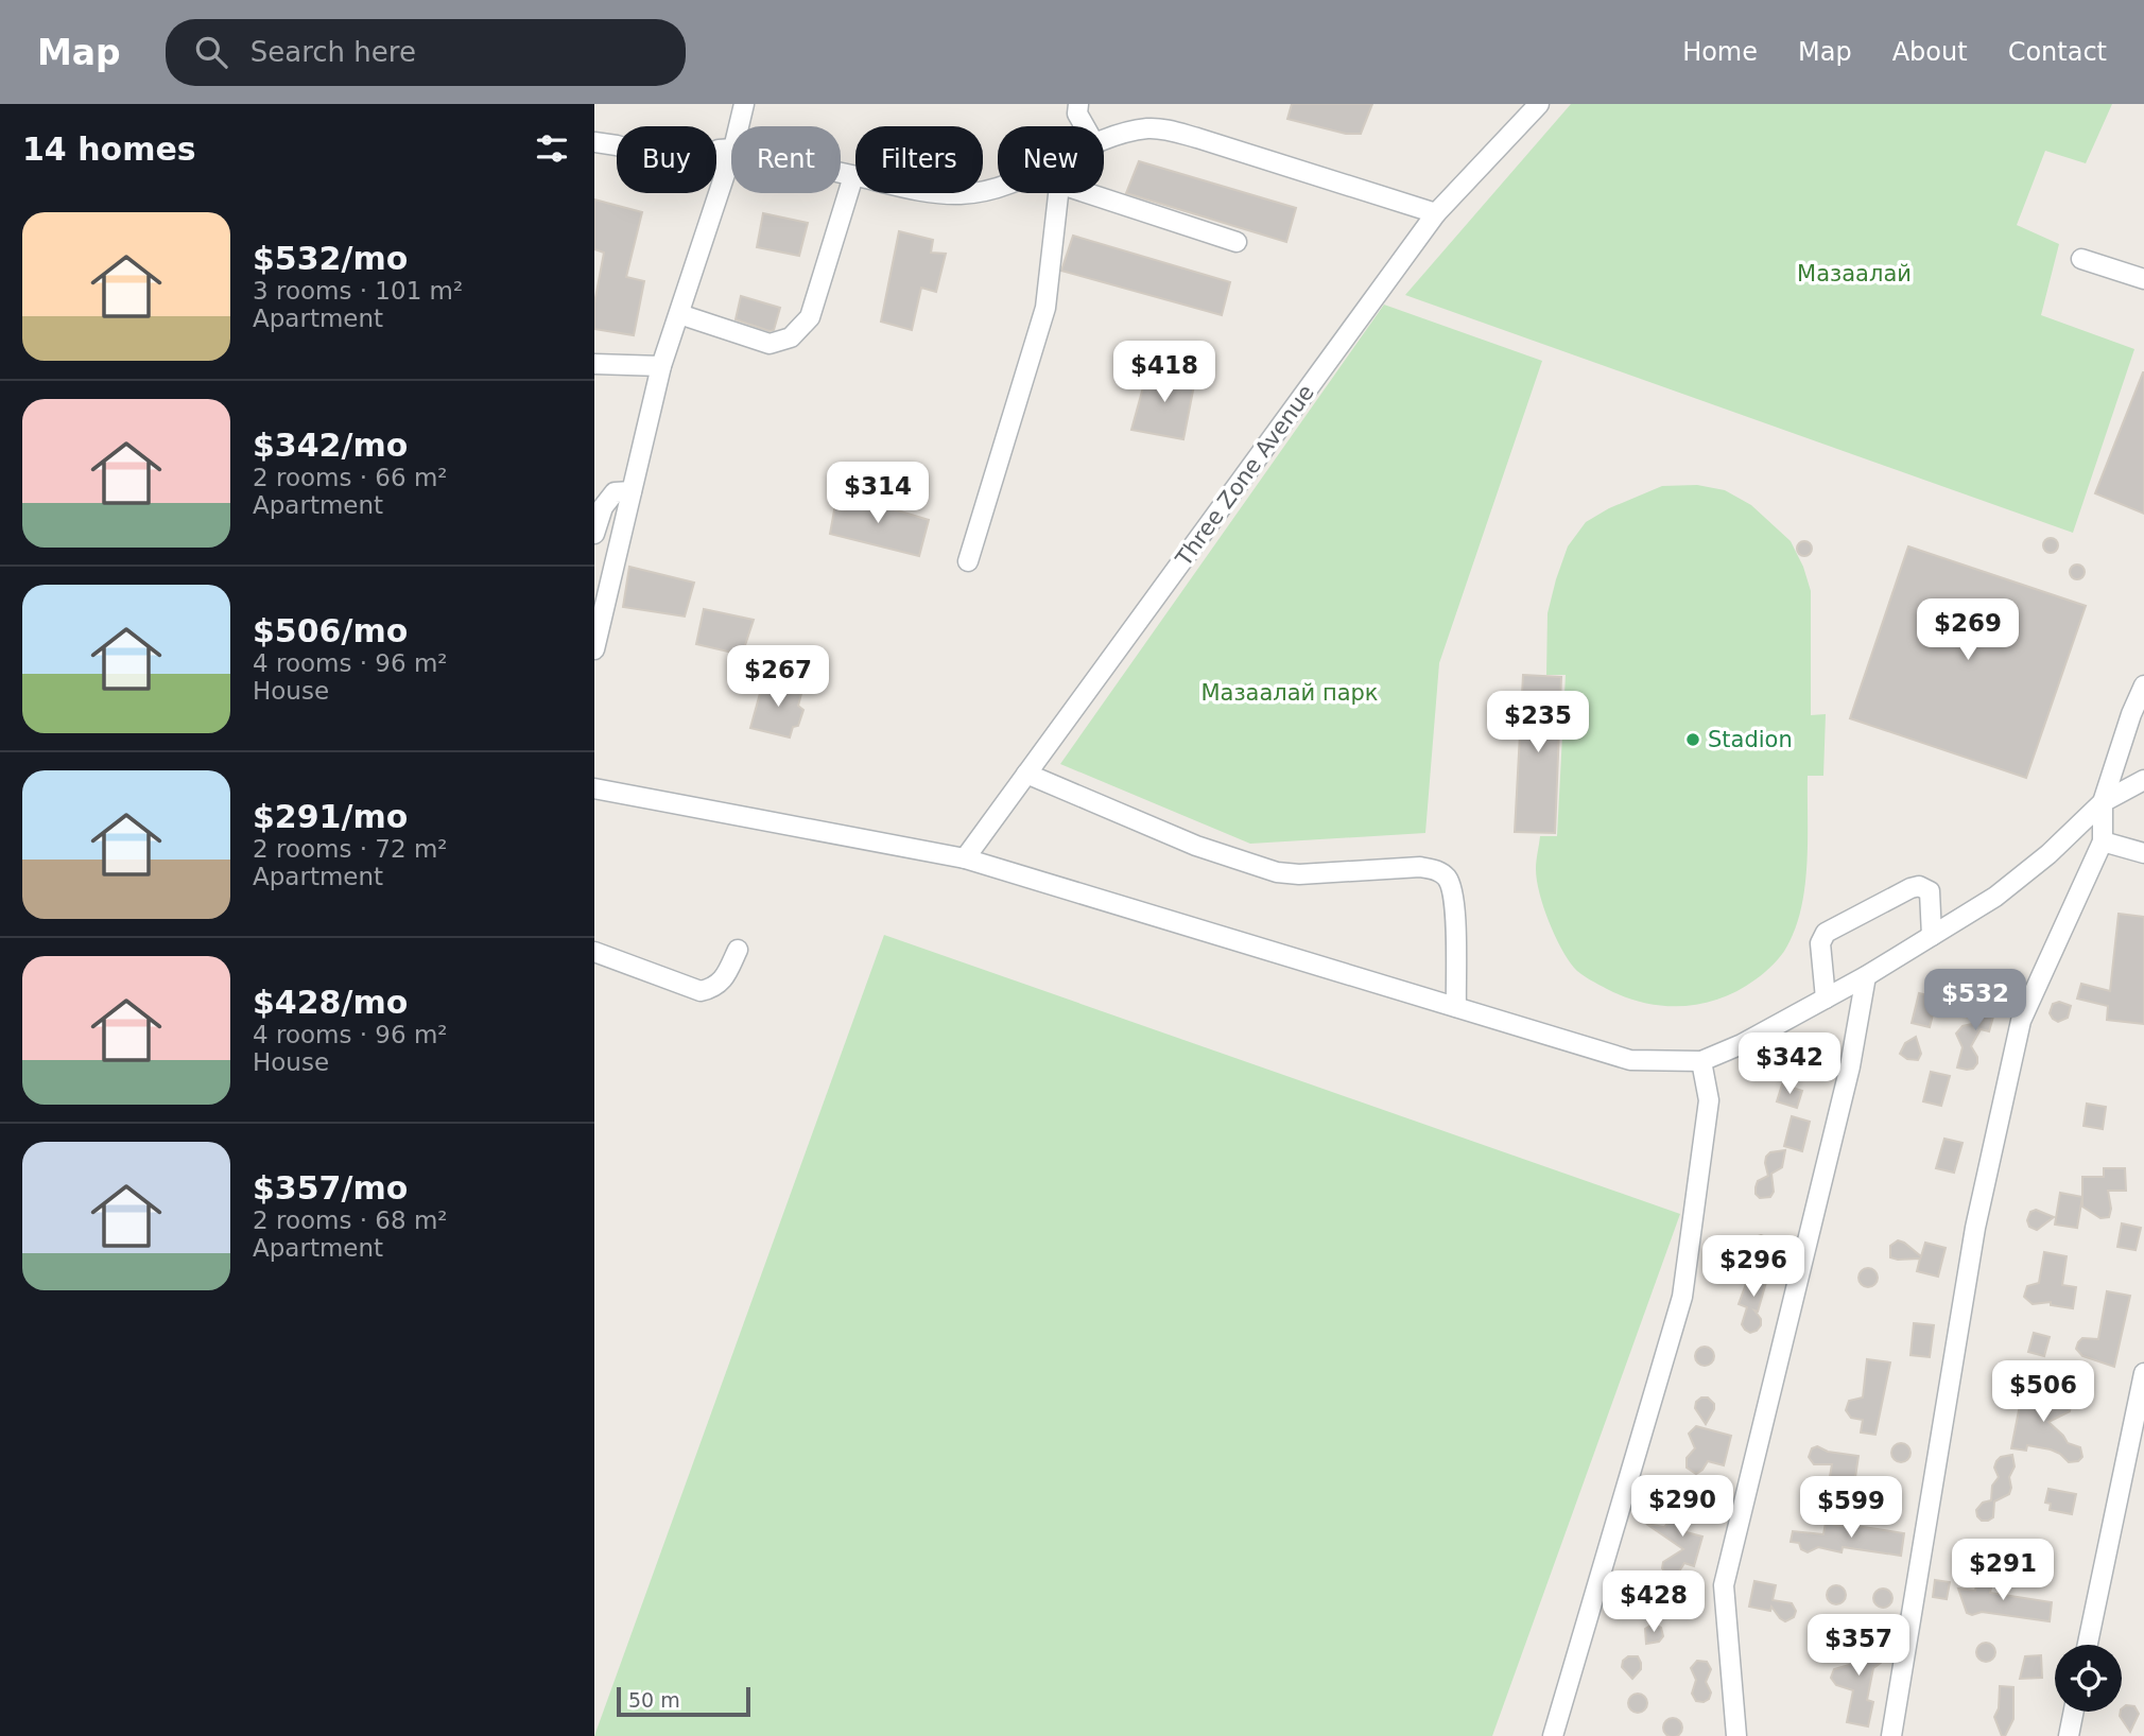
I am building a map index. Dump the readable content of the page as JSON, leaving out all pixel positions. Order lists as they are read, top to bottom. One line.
{"streets":{"street":["Three Zone Avenue"]},"parks":["Мазаалай","Мазаалай парк"],"places":["Stadion"],"scale_bar":"50 m","page":{"header":"Map","search":"Search here","nav":["Home","Map","About","Contact"],"heading":"14 homes","chip":["Buy","Rent","Filters","New"],"list":[{"name":"$532/mo","note":"3 rooms · 101 m² · Apartment"},{"name":"$342/mo","note":"2 rooms · 66 m² · Apartment"},{"name":"$506/mo","note":"4 rooms · 96 m² · House"},{"name":"$291/mo","note":"2 rooms · 72 m² · Apartment"},{"name":"$428/mo","note":"4 rooms · 96 m² · House"},{"name":"$357/mo","note":"2 rooms · 68 m² · Apartment"}],"price":["$418","$314","$269","$267","$235","$532","$342","$296","$506","$290","$599","$291","$428","$357"],"scale":"50 m"}}
